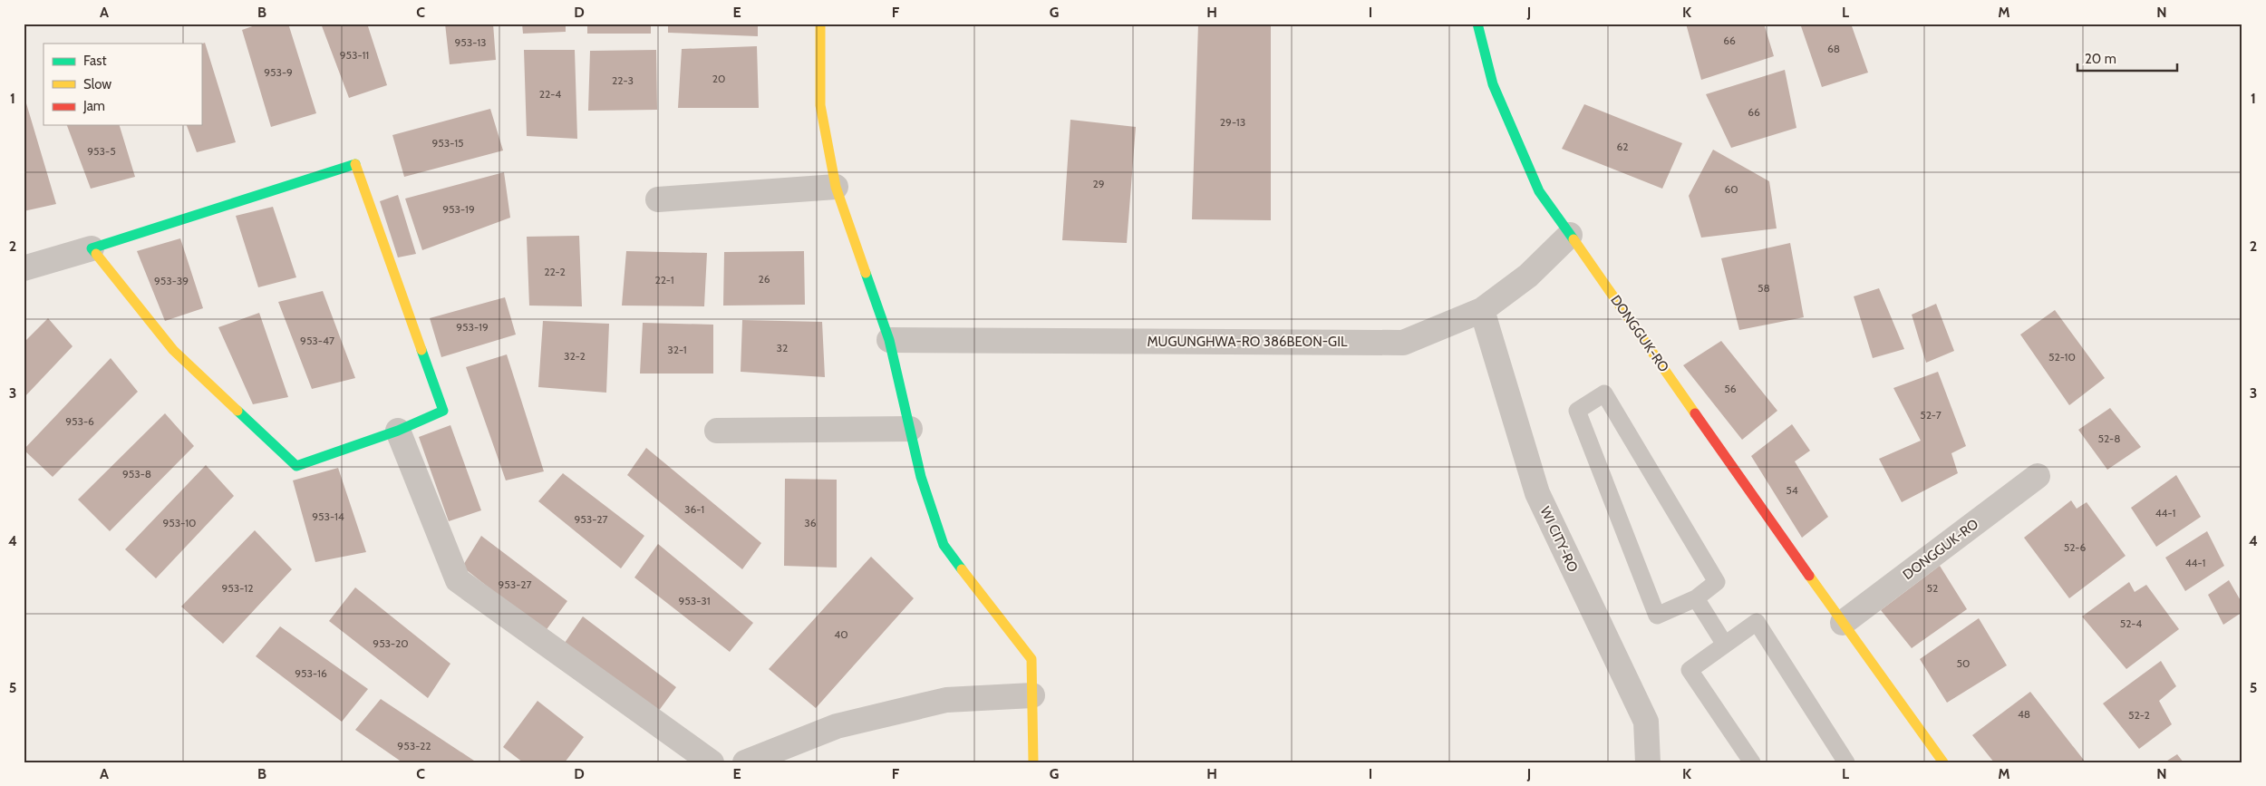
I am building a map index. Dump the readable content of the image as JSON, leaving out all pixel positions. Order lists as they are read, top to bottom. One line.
{"streets":{"street":["DONGGUK-RO","MUGUNGHWA-RO 386BEON-GIL","WI CITY-RO"]},"crossings":[["DONGGUK-RO","MUGUNGHWA-RO 386BEON-GIL"],["MUGUNGHWA-RO 386BEON-GIL","WI CITY-RO"]],"house_numbers":["66","953-13","68","953-11","953-9","20","22-3","22-4","66","29-13","953-15","62","953-5","29","60","953-19","22-2","26","22-1","953-39","58","953-19","953-47","32","32-1","32-2","52-10","56","52-7","953-6","52-8","953-8","54","36-1","44-1","953-14","953-27","953-10","36","52-6","44-1","953-27","953-12","52","953-31","52-4","40","953-20","50","953-16","48","52-2","953-22"],"legend":["Fast","Slow","Jam"],"scale_bar":"20 m","grid":{"columns":["A","B","C","D","E","F","G","H","I","J","K","L","M","N"],"rows":["1","2","3","4","5"]}}
